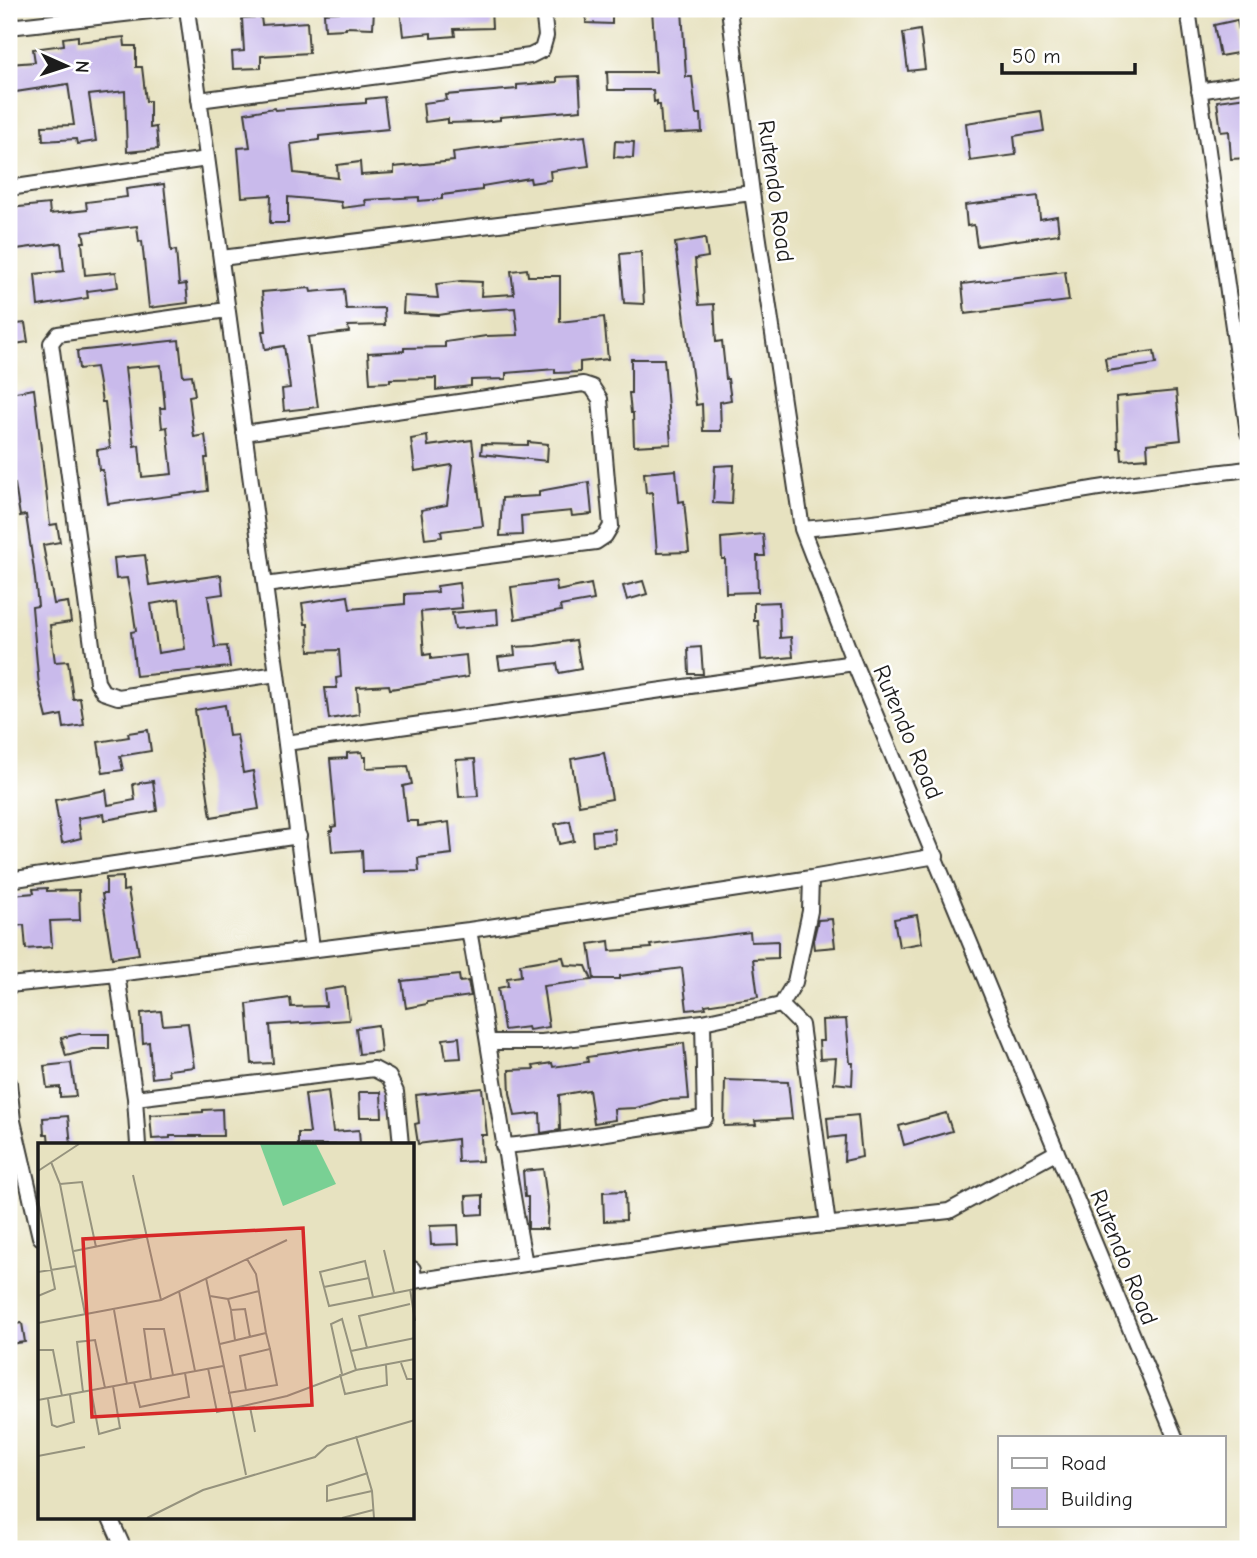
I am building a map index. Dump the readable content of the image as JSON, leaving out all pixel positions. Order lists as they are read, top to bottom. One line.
{"streets":{"street":["Rutendo Road"]},"legend":["Road","Building"],"scale_bar":"50 m","north":"right"}
